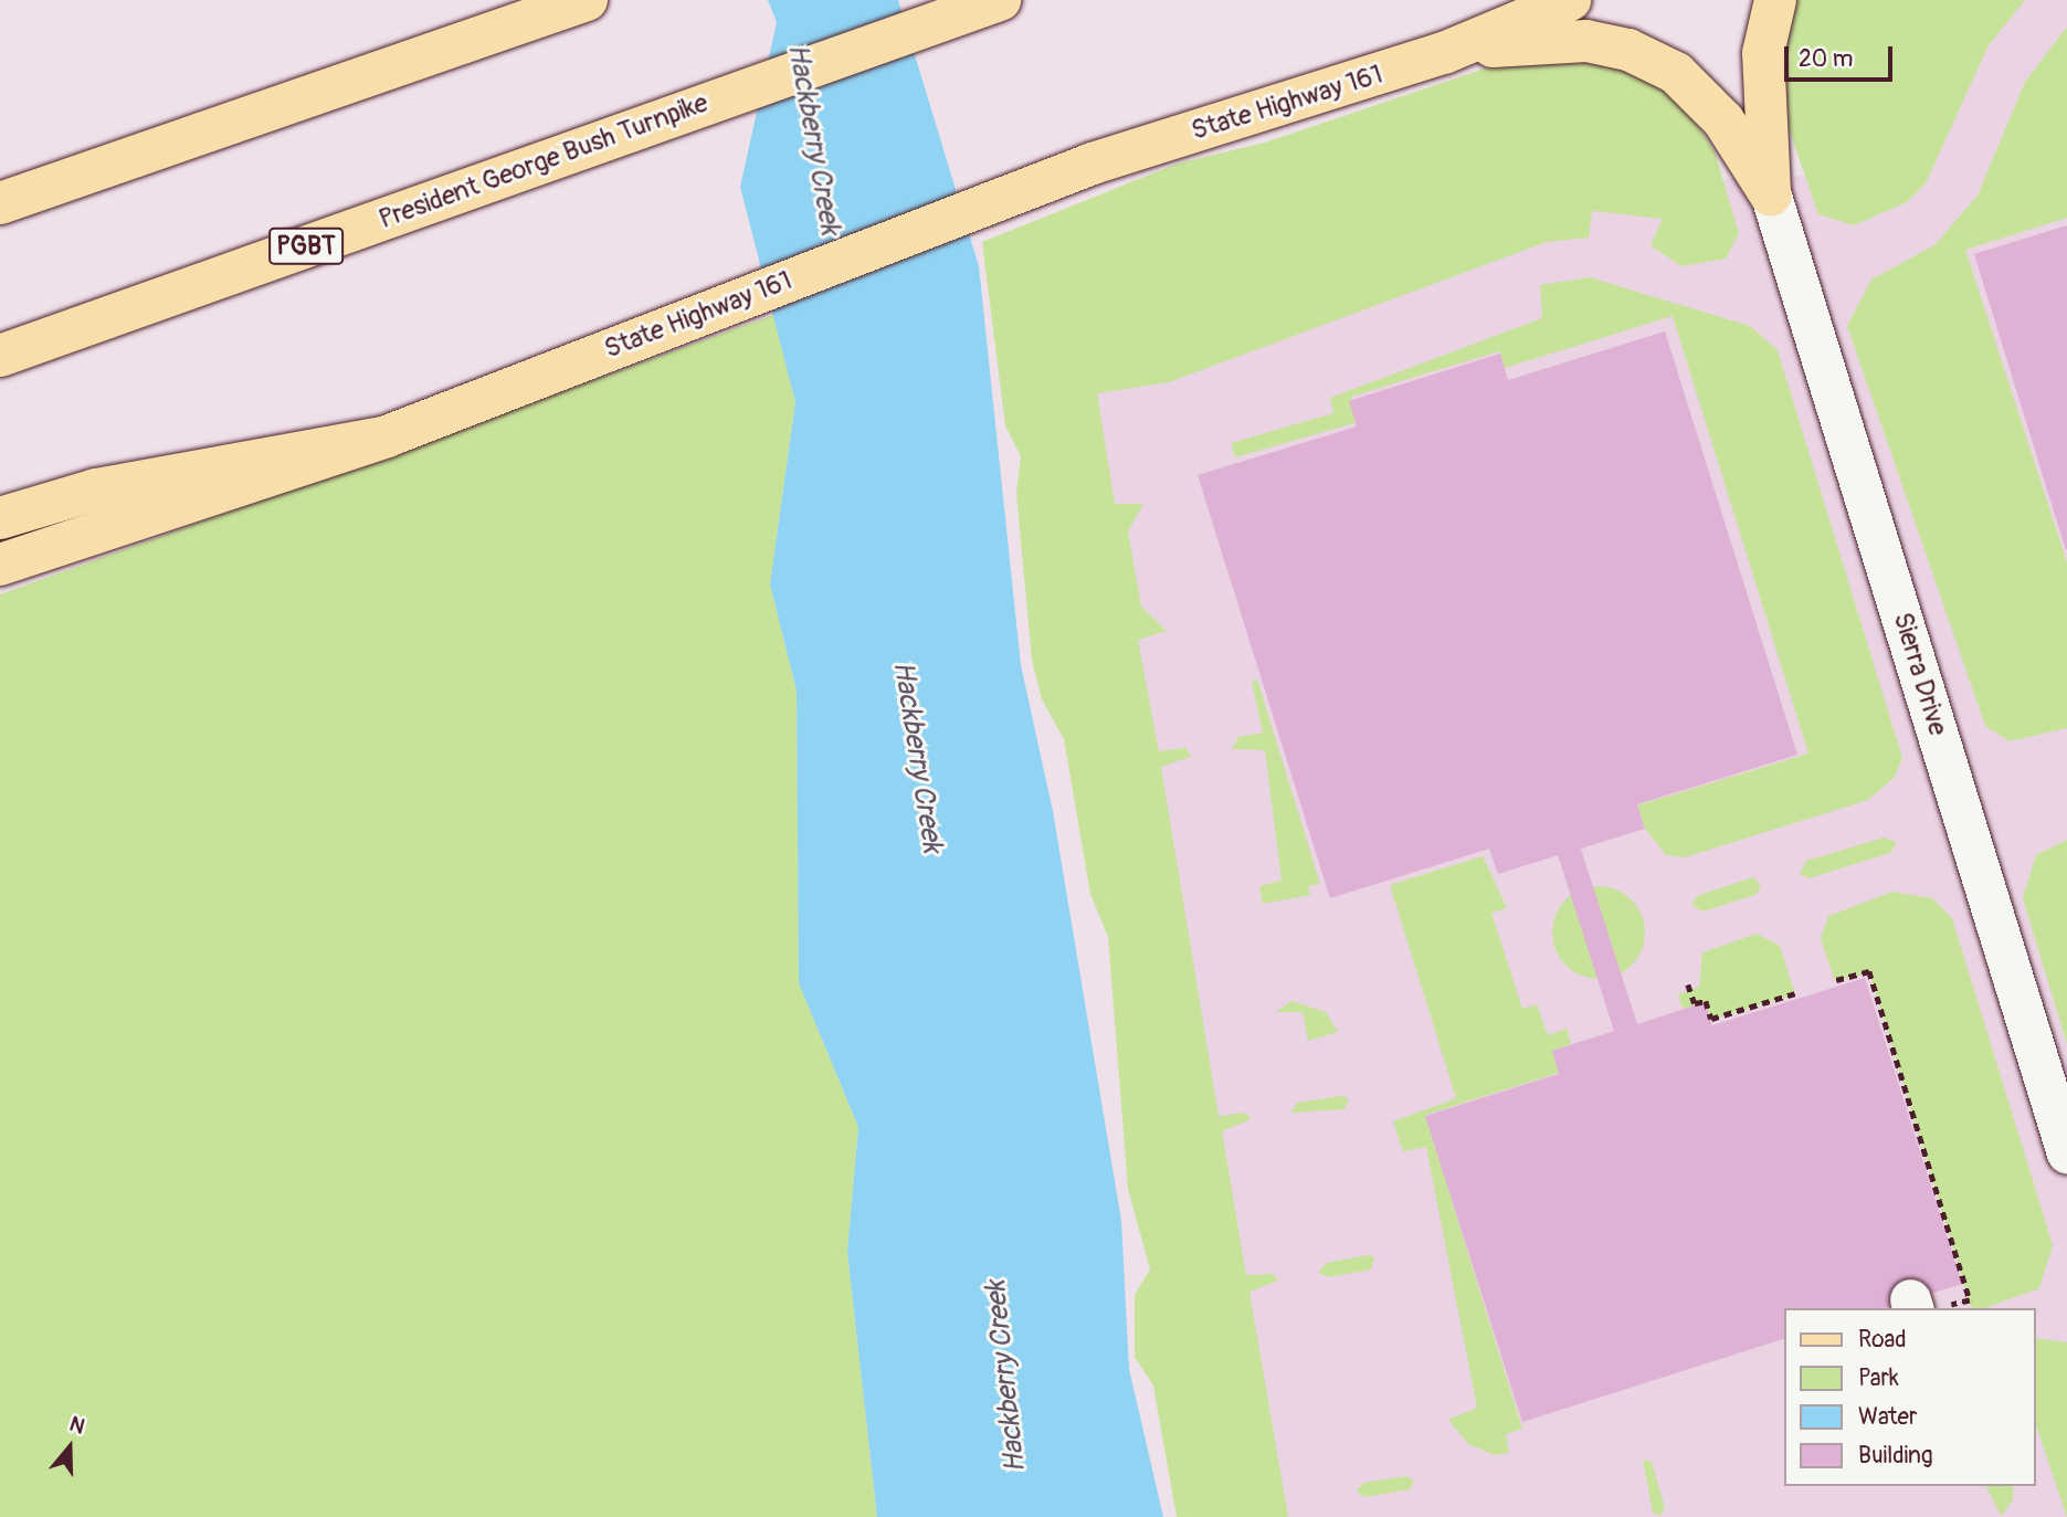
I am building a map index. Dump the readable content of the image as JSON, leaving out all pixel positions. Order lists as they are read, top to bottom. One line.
{"streets":{"main road":["State Highway 161","President George Bush Turnpike","PGBT"],"street":["Sierra Drive"]},"water":["Hackberry Creek"],"legend":["Road","Park","Water","Building"],"scale_bar":"20 m","north":"top"}
